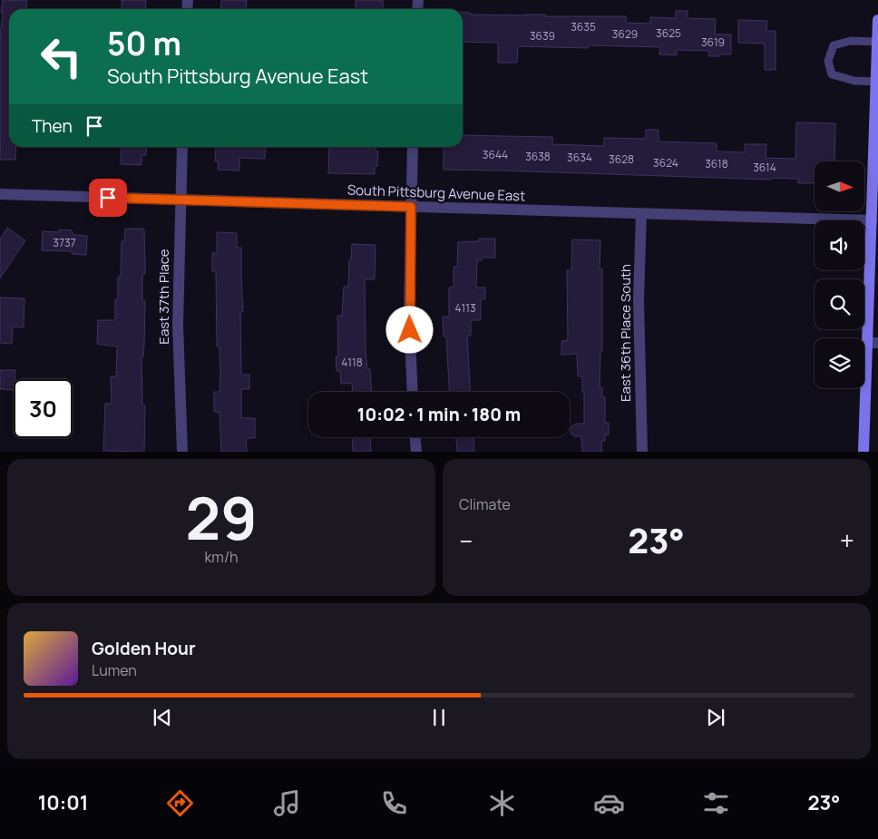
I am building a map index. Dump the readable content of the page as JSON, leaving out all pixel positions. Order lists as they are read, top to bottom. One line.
{"streets":{"street":["South Pittsburg Avenue East","East 37th Place","East 36th Place South"]},"crossings":[["South Pittsburg Avenue East","East 37th Place"],["South Pittsburg Avenue East","East 36th Place South"]],"house_numbers":["3635","3625","3629","3639","3619","3644","3638","3634","3628","3624","3618","3614","3737","4113","4118"],"north":"right","page":{"turn":["50 m","South Pittsburg Avenue East"],"then":"Then","limit":"30","trip":"10:02 · 1 min · 180 m","tile":[["29","km/h"],"Climate"],"heat":["−","23°","+"],"song":["Golden Hour","Lumen"],"tabs":["10:01","23°"]}}
